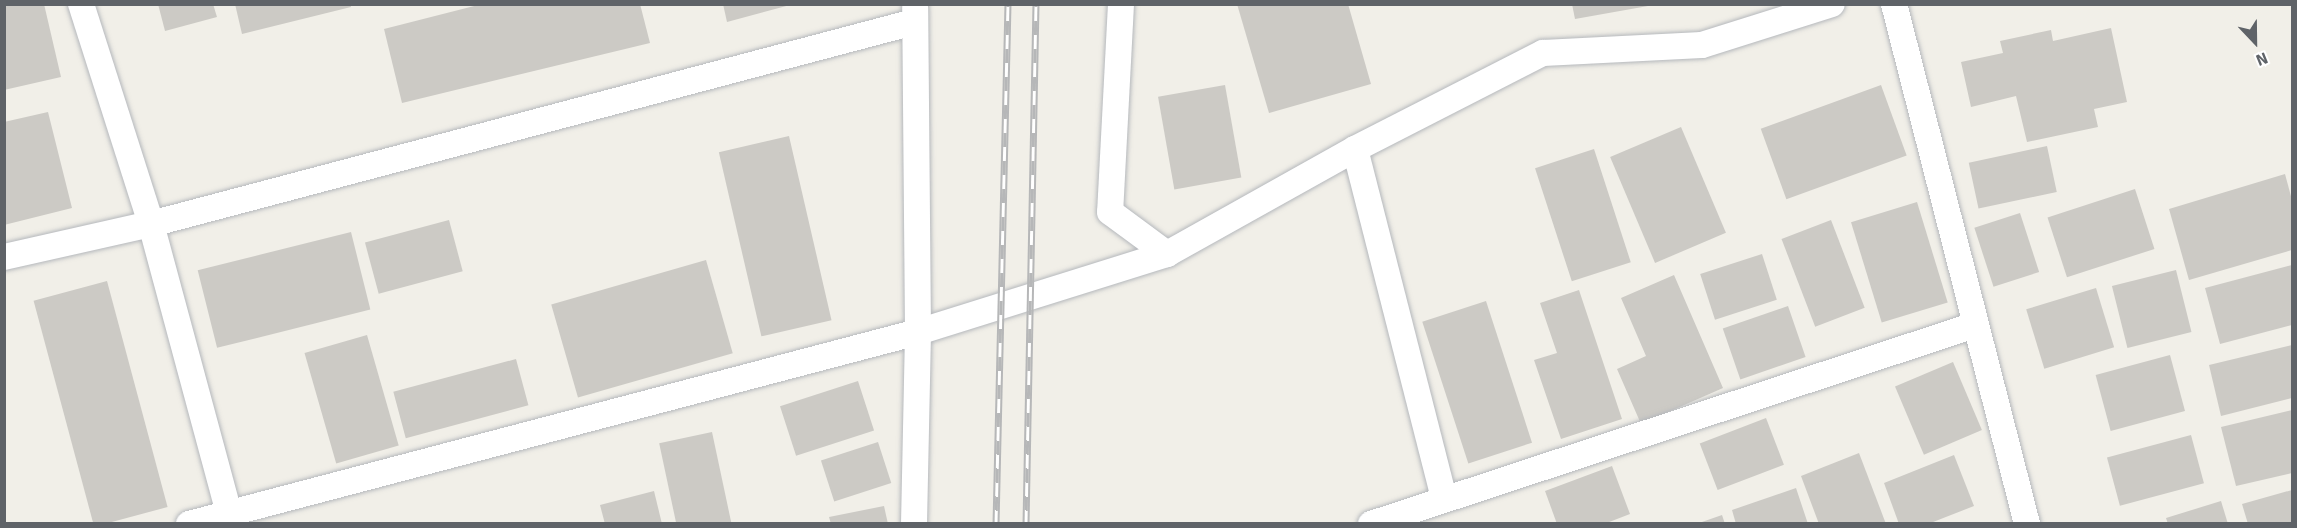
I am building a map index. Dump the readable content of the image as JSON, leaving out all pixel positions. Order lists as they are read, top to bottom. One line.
{"north":"bottom"}
